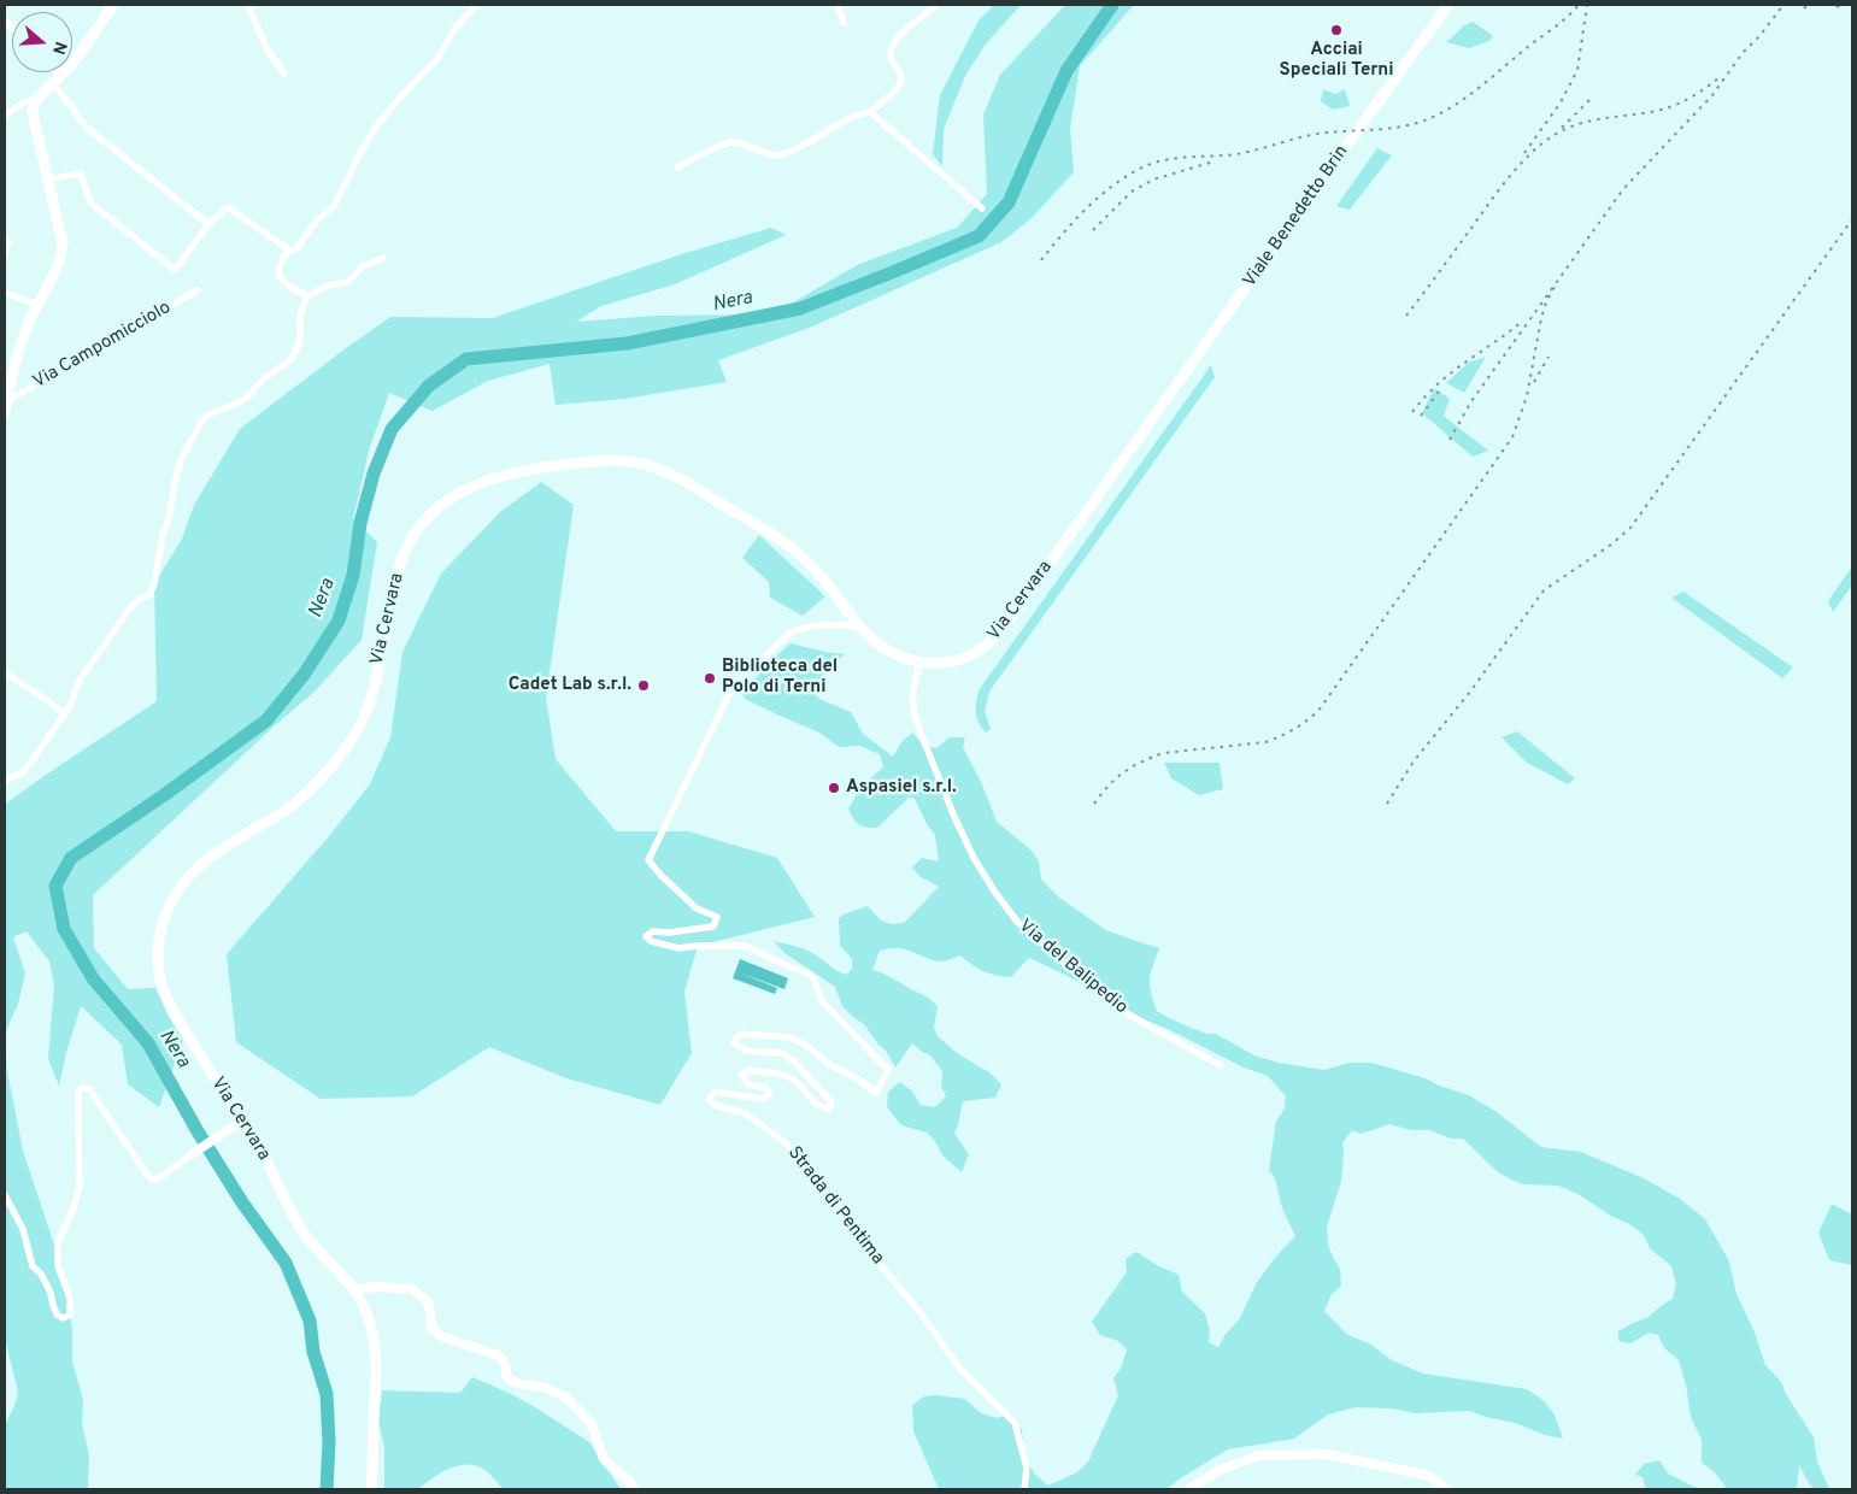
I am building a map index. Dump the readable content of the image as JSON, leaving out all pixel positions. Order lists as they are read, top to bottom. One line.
{"streets":{"main road":["Viale Benedetto Brin","Via Cervara"],"street":["Via Campomicciolo","Via del Balipedio","Strada di Pentima"]},"crossings":[["Viale Benedetto Brin","Via Cervara"],["Via Cervara","Via del Balipedio"],["Via Cervara","Strada di Pentima"]],"water":["Nera"],"places":["Acciai Speciali Terni","Biblioteca del Polo di Terni","Cadet Lab s.r.l.","Aspasiel s.r.l."],"north":"right"}
